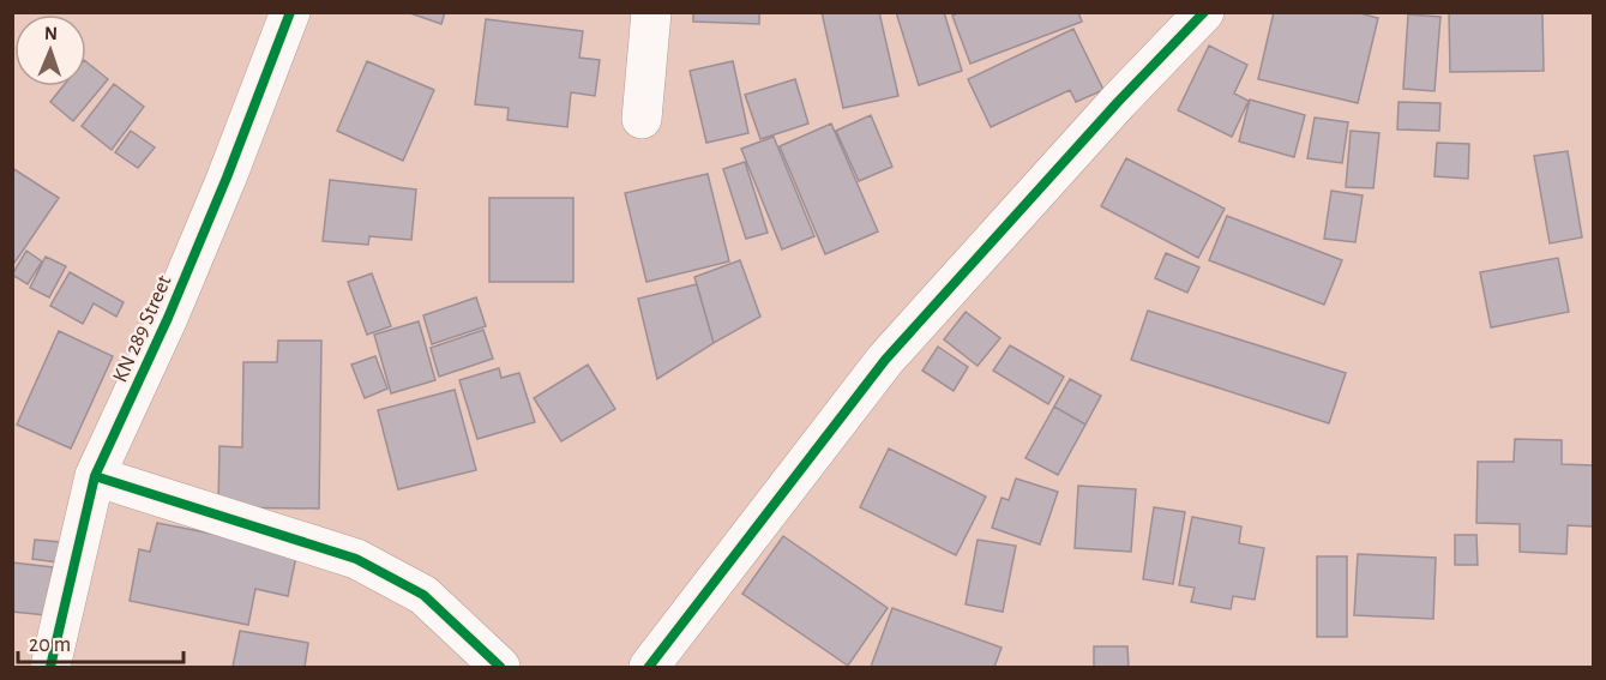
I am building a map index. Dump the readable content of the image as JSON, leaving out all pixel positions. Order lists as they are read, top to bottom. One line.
{"streets":{"street":["KN 289 Street"]},"scale_bar":"20 m","north":"top"}
